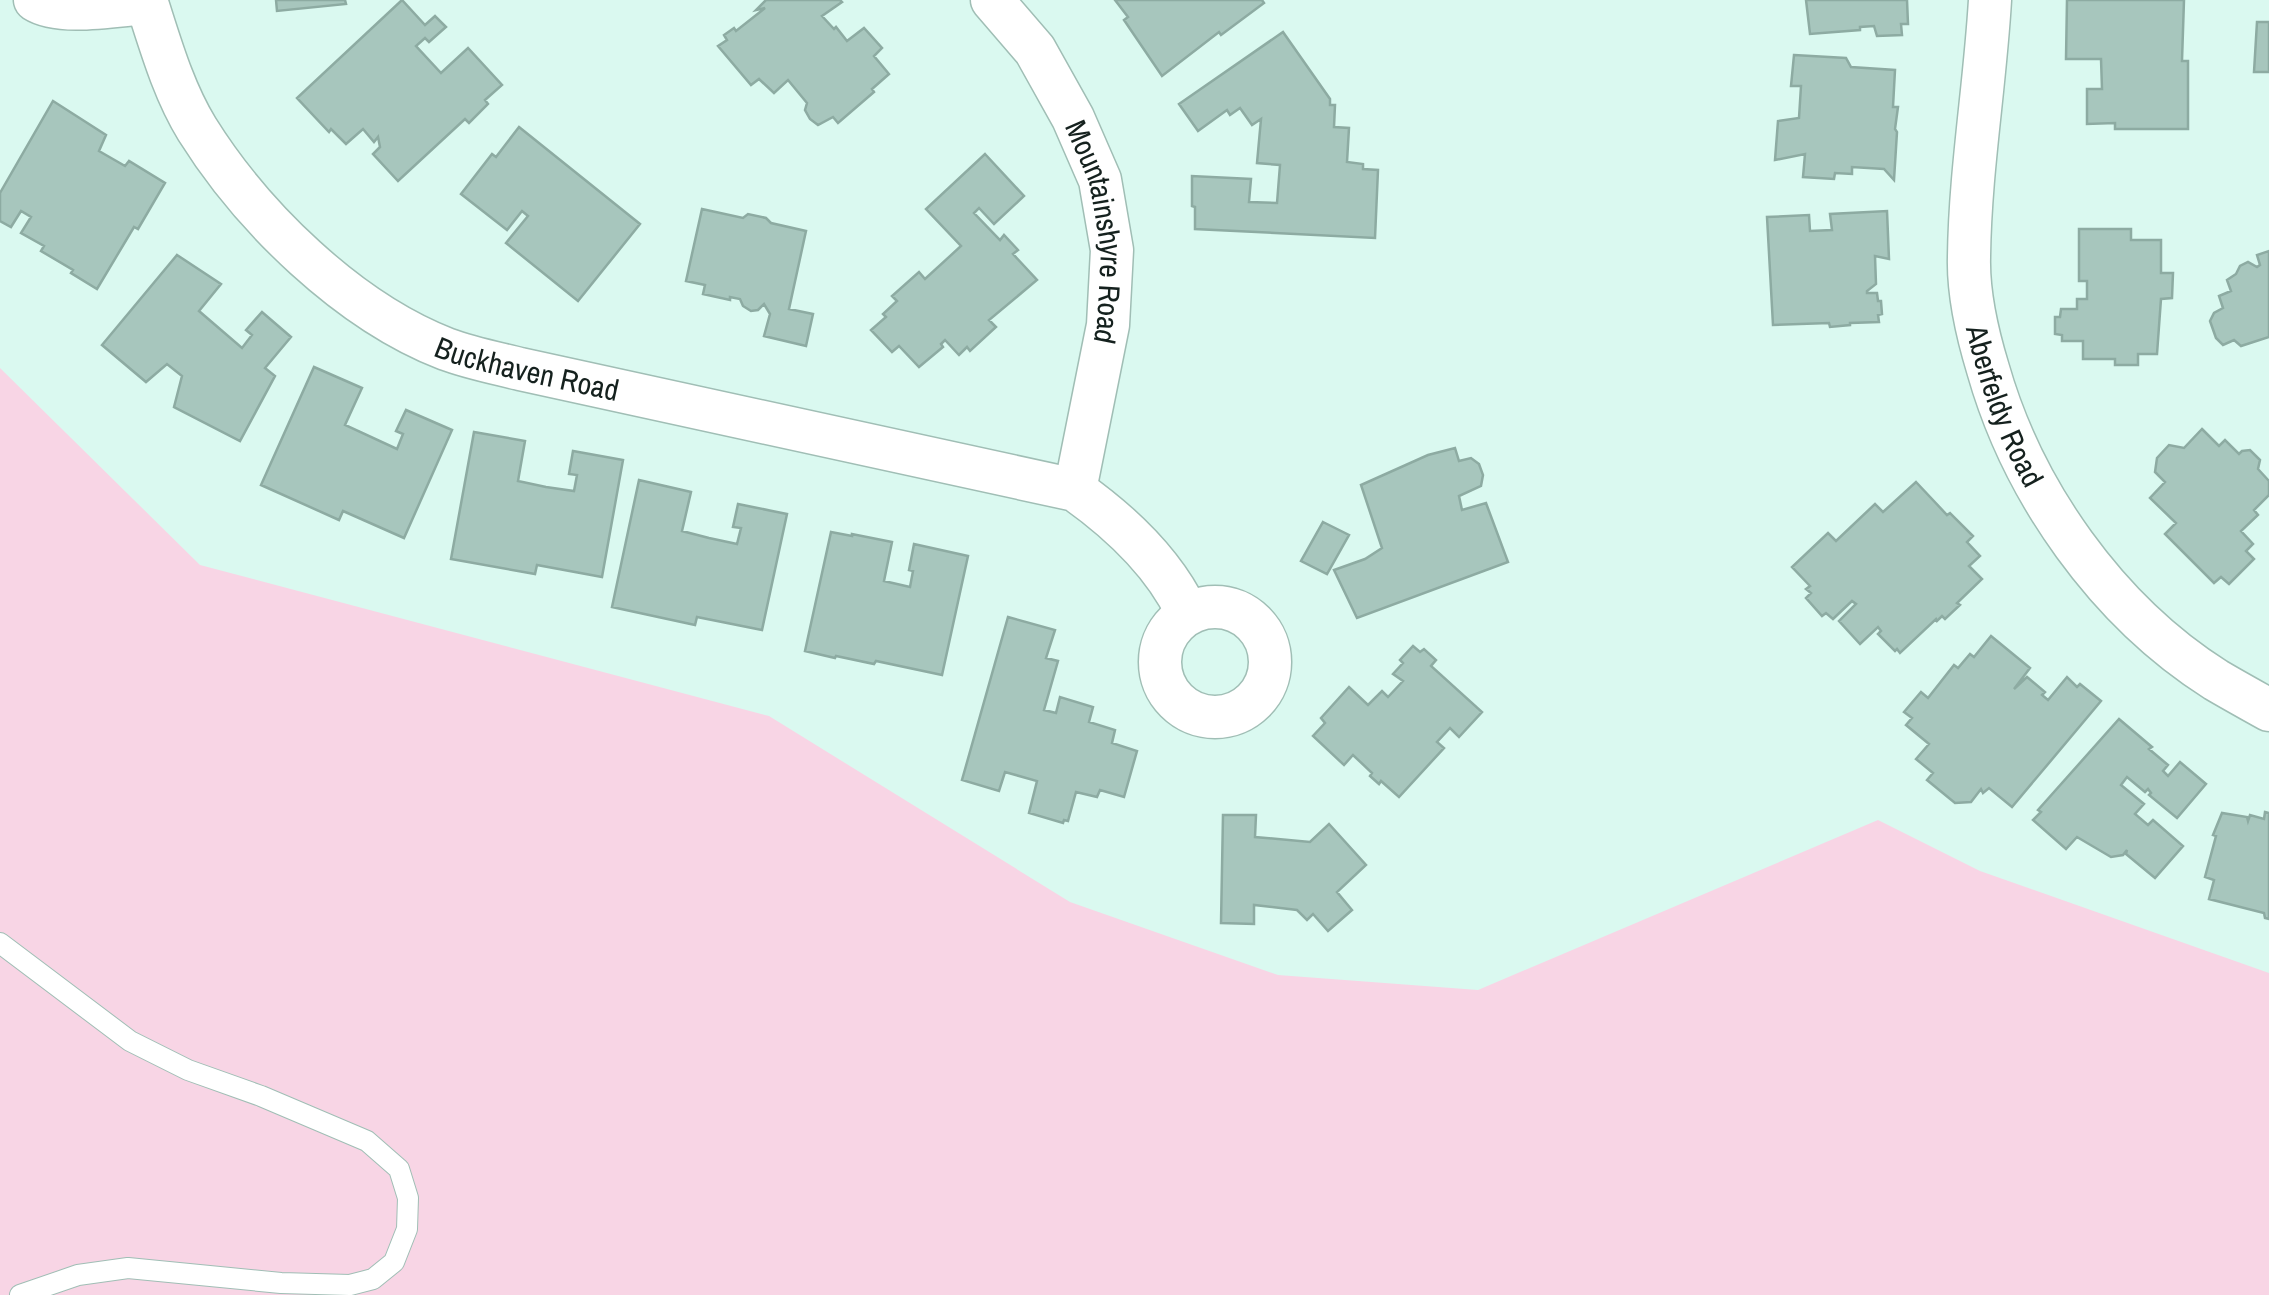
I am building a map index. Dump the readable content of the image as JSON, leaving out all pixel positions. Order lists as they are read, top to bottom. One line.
{"streets":{"street":["Mountainshyre Road","Buckhaven Road","Aberfeldy Road"]},"crossings":[["Mountainshyre Road","Buckhaven Road"]]}
